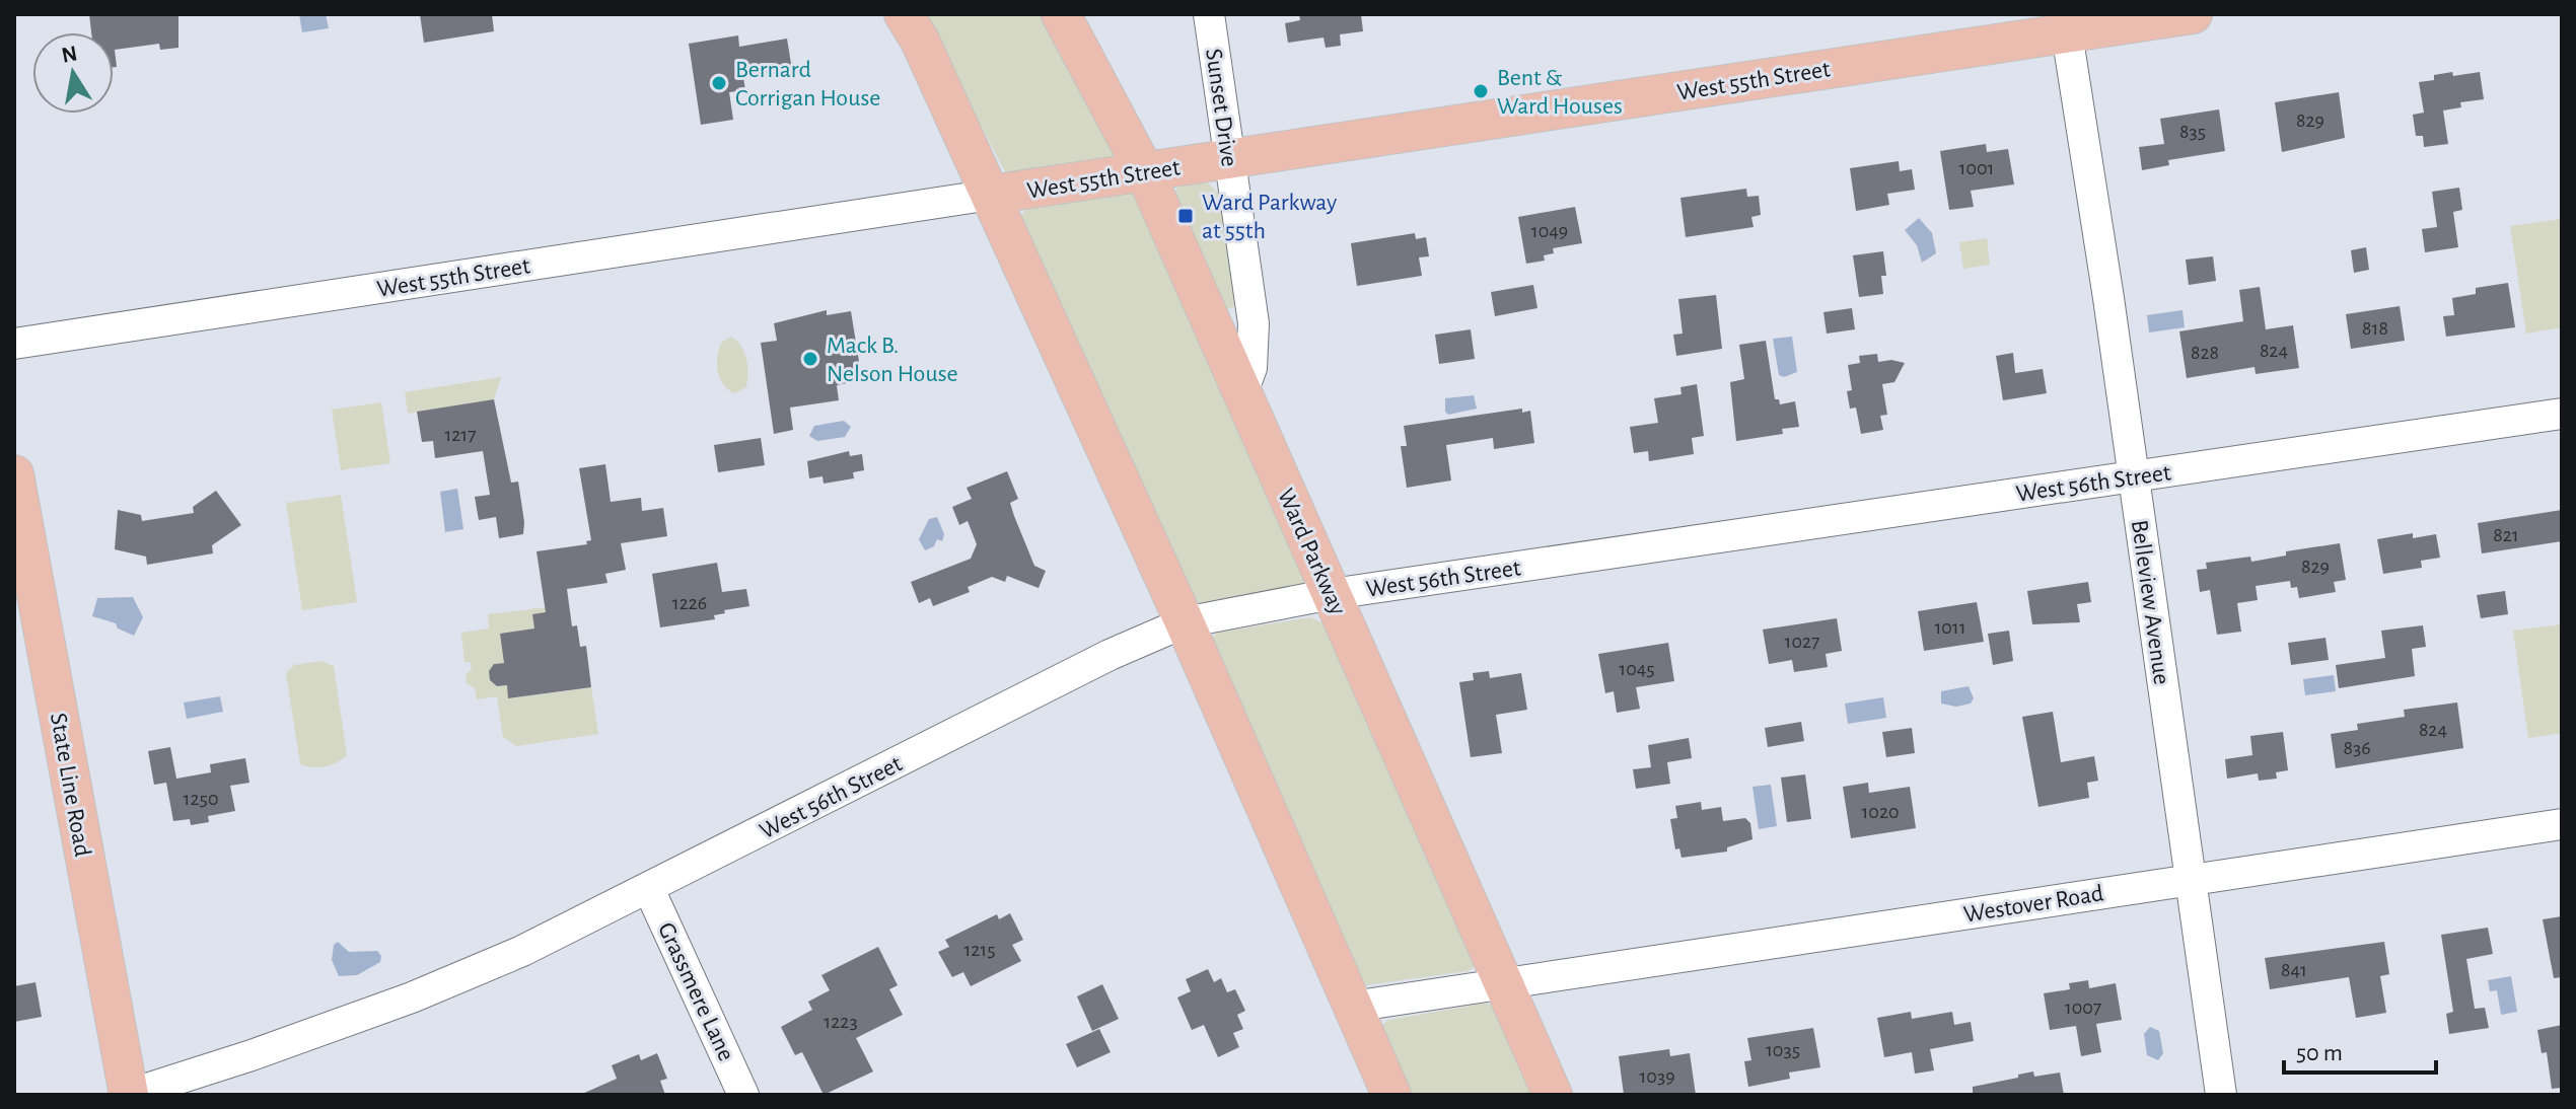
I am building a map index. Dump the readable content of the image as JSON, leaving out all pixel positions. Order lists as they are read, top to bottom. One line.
{"streets":{"main road":["West 55th Street","Ward Parkway","State Line Road"],"street":["Sunset Drive","West 56th Street","Belleview Avenue","Westover Road","Grassmere Lane"]},"crossings":[["West 55th Street","Sunset Drive"],["West 55th Street","Ward Parkway"],["West 55th Street","Belleview Avenue"],["Sunset Drive","Ward Parkway"],["West 56th Street","Ward Parkway"],["West 56th Street","Belleview Avenue"],["West 56th Street","State Line Road"],["West 56th Street","Grassmere Lane"],["Ward Parkway","Westover Road"],["Belleview Avenue","Westover Road"]],"places":{"other":["Bernard Corrigan House","Bent & Ward Houses","Mack B. Nelson House"],"transit":["Ward Parkway at 55th"]},"house_numbers":["829","835","1001","1049","818","824","828","1217","821","829","1226","1011","1027","1045","824","836","1250","1020","1215","841","1007","1223","1035","1039"],"scale_bar":"50 m","north":"top"}
